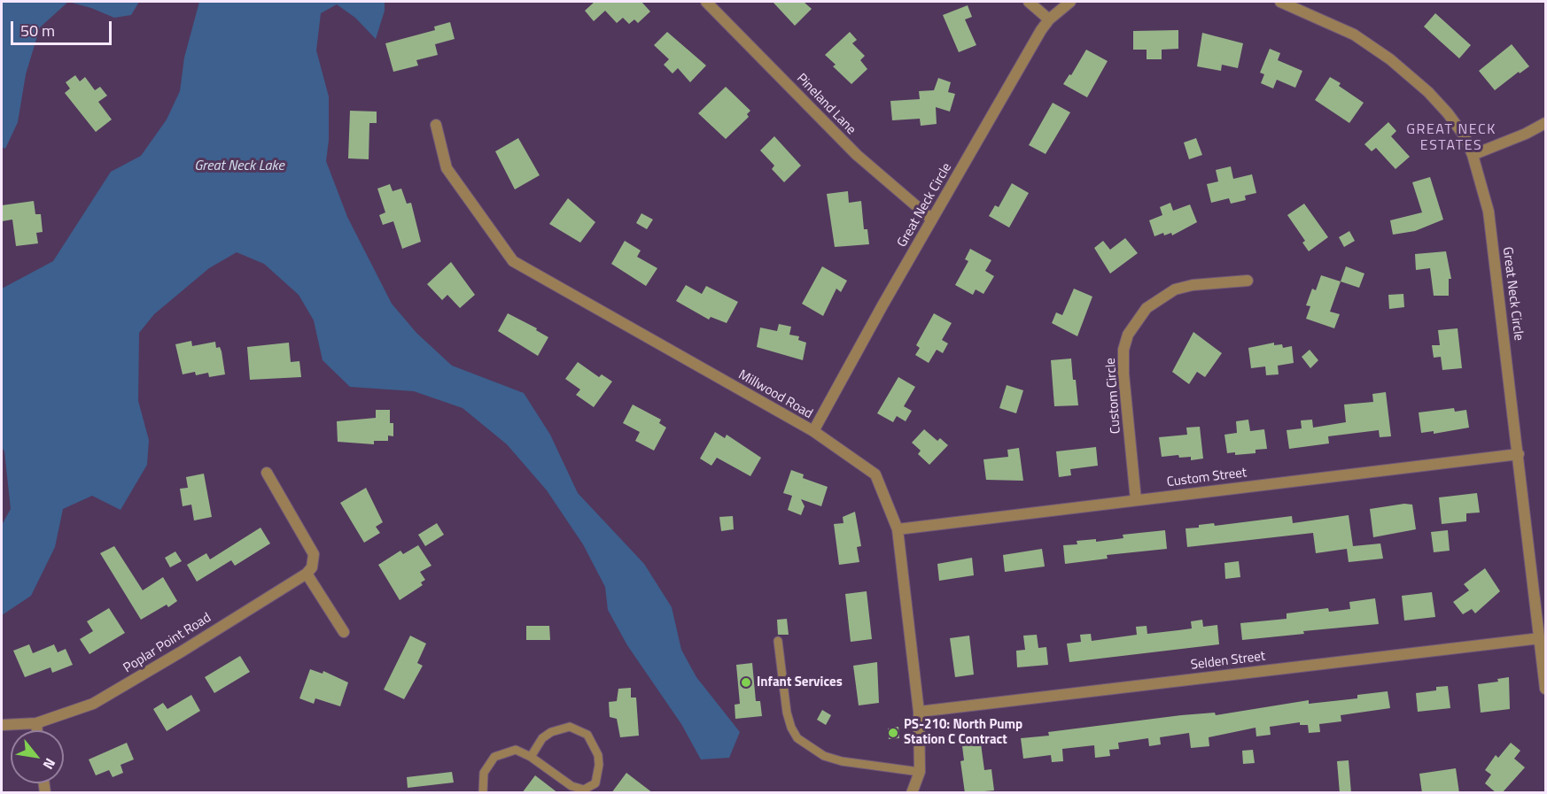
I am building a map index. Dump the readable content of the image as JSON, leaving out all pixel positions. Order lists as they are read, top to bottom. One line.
{"streets":{"street":["Pineland Lane","Great Neck Circle","Millwood Road","Custom Circle","Custom Street","Poplar Point Road","Selden Street"]},"crossings":[["Pineland Lane","Great Neck Circle"],["Great Neck Circle","Millwood Road"],["Great Neck Circle","Custom Street"],["Great Neck Circle","Selden Street"],["Millwood Road","Custom Street"],["Millwood Road","Selden Street"],["Custom Circle","Custom Street"]],"districts":["GREAT NECK ESTATES"],"water":["Great Neck Lake"],"places":["Infant Services","PS-210: North Pump Station C Contract"],"scale_bar":"50 m","north":"bottom right"}
